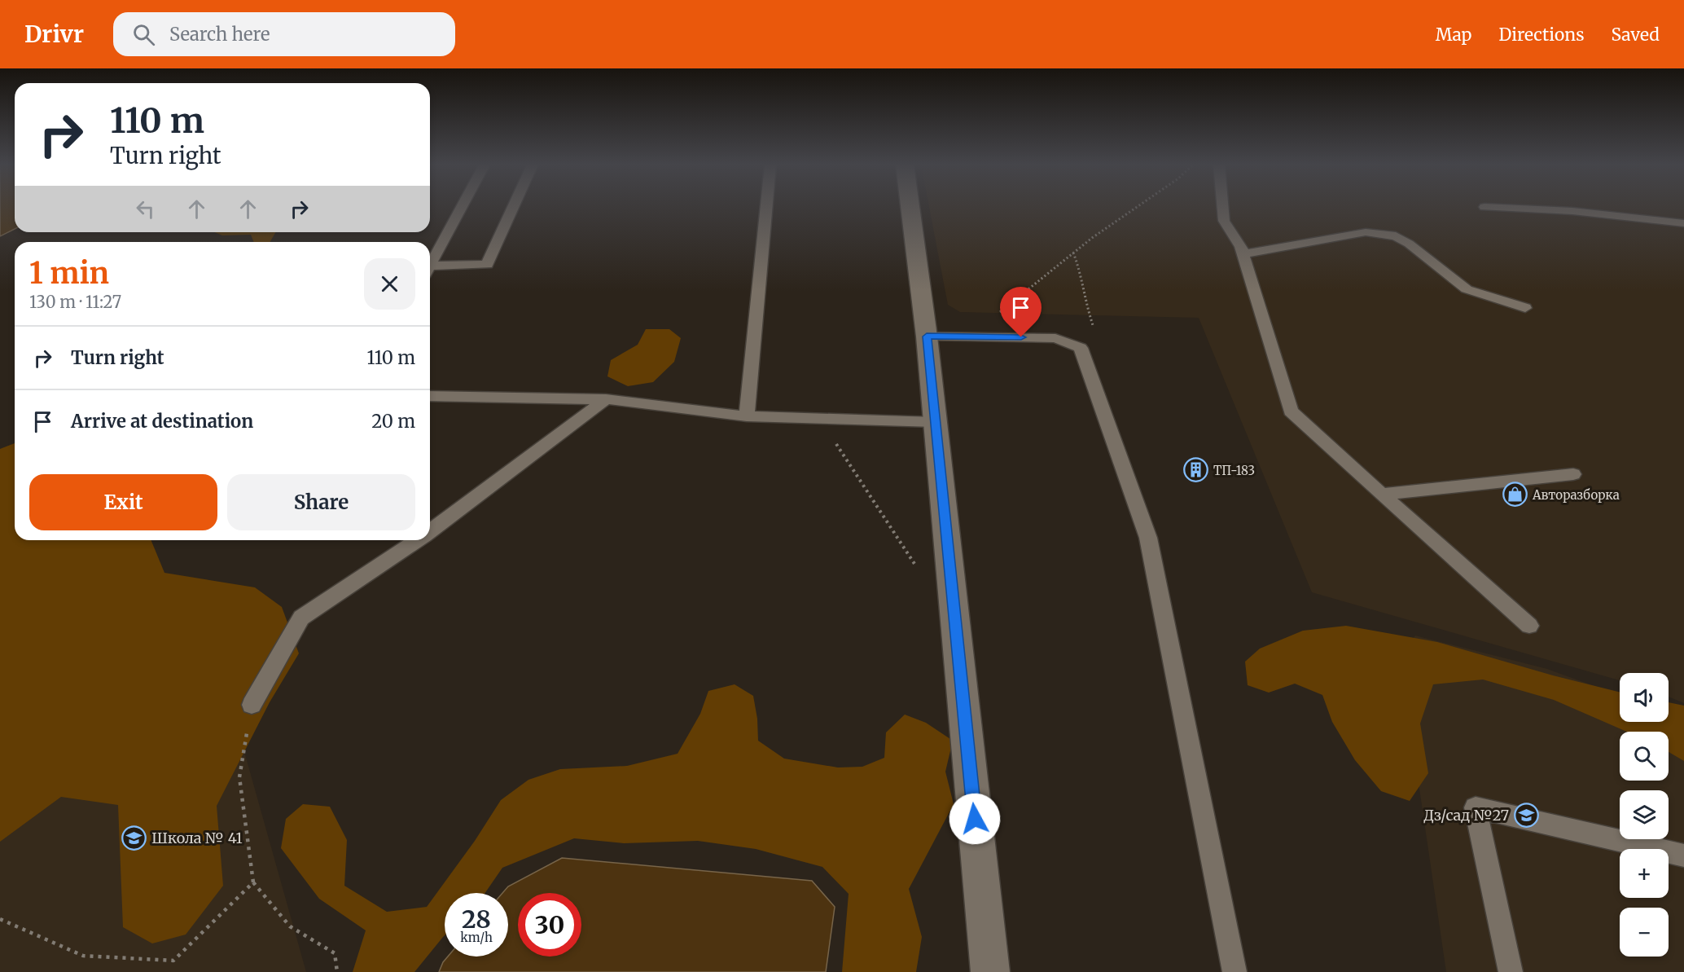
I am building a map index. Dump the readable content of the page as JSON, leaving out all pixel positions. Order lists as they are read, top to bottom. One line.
{"places":{"building":["ТП-183"],"shop":["Авторазборка"],"school or university":["Дз/сад №27","Школа № 41"]},"page":{"header":"Drivr","search":"Search here","nav":["Map","Directions","Saved"],"turn":["110 m","Turn right"],"heading":["1 min","130 m · 11:27"],"list":[{"name":"Turn right","value":"110 m"},{"name":"Arrive at destination","value":"20 m"}],"buttons":["Exit","Share"],"map_buttons":["+","−"],"speed":"28 km/h","limit":"30"}}
